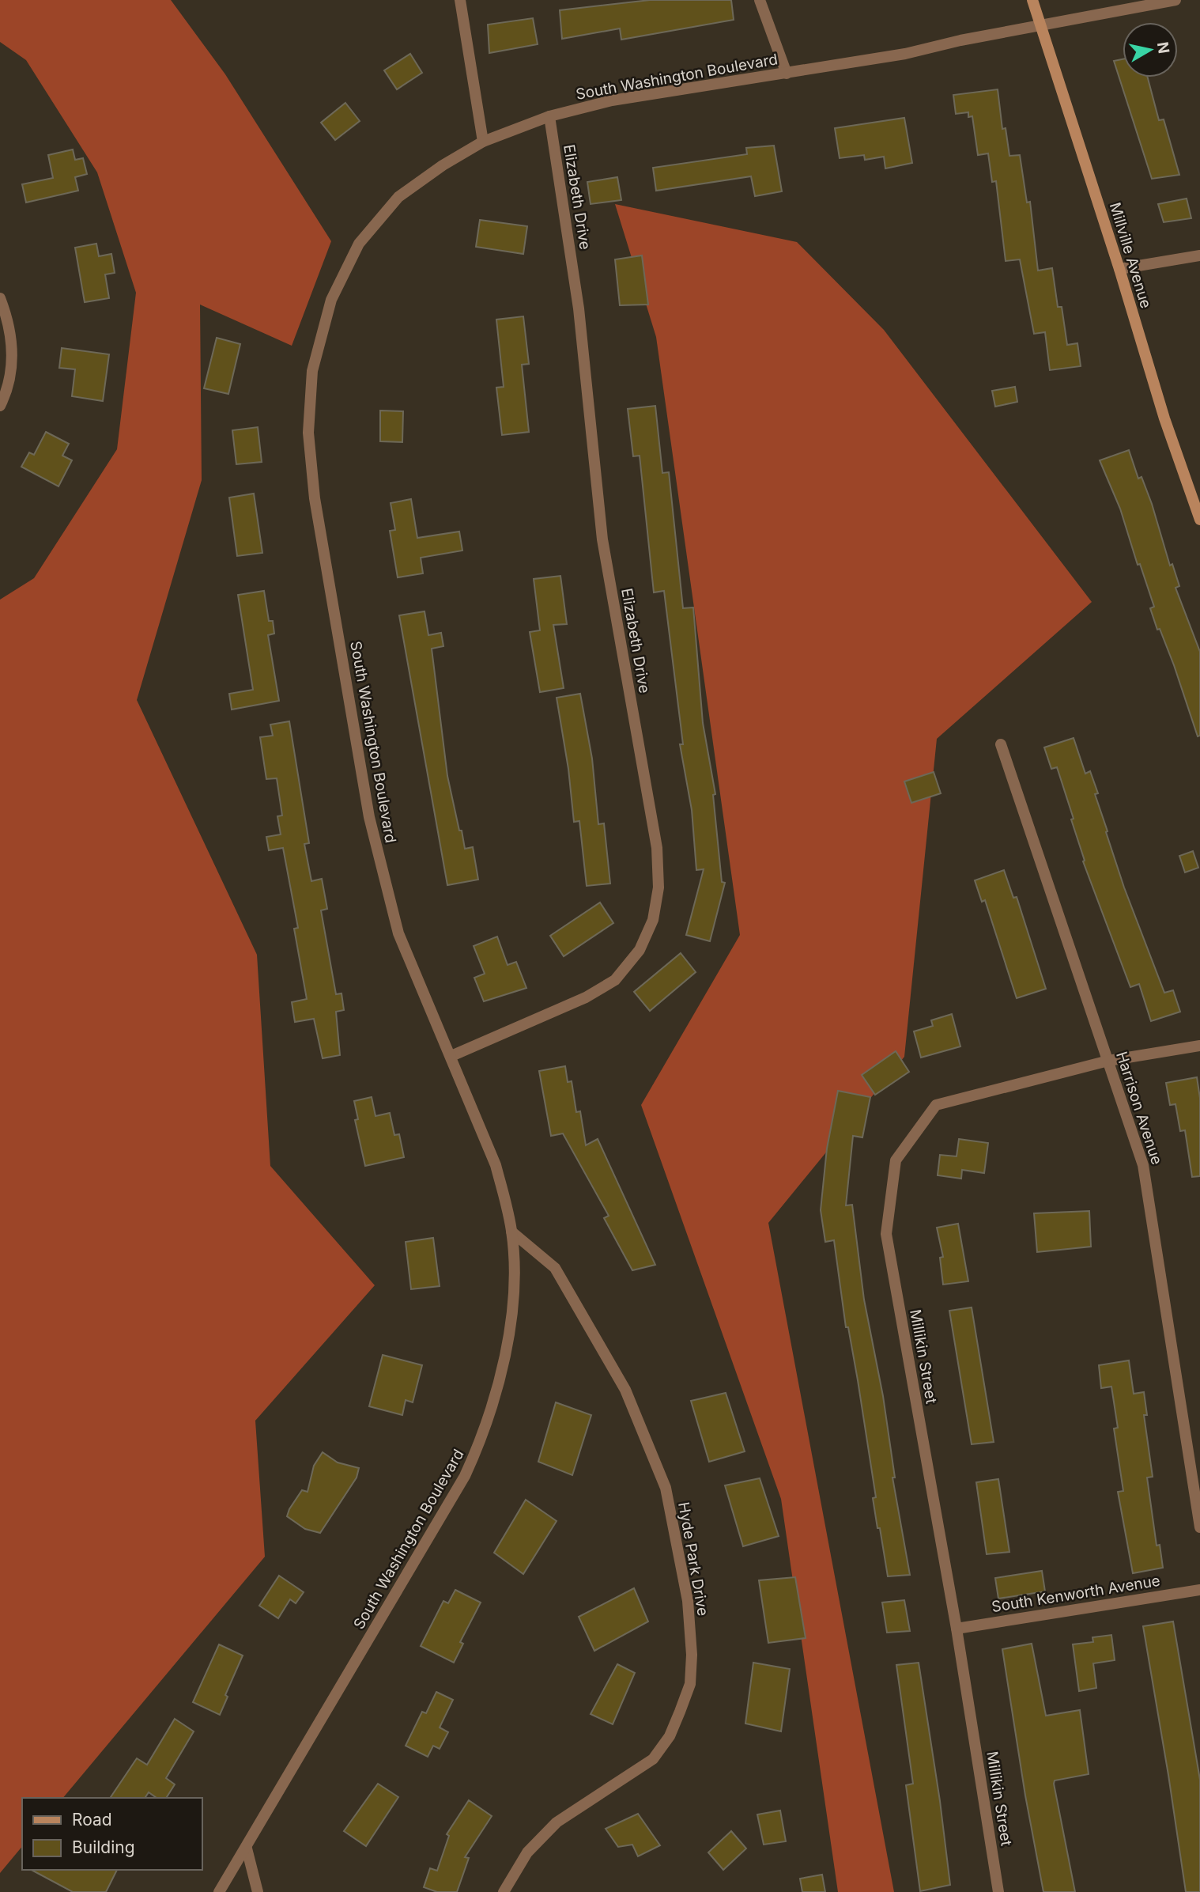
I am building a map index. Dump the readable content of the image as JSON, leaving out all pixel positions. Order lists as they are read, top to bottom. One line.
{"streets":{"main road":["Millville Avenue"],"street":["South Washington Boulevard","Elizabeth Drive","Harrison Avenue","Millikin Street","Hyde Park Drive","South Kenworth Avenue"]},"crossings":[["South Washington Boulevard","Elizabeth Drive"],["South Washington Boulevard","Millville Avenue"],["South Washington Boulevard","Hyde Park Drive"],["Harrison Avenue","Millikin Street"],["Millikin Street","South Kenworth Avenue"]],"legend":["Road","Building"],"north":"right"}
